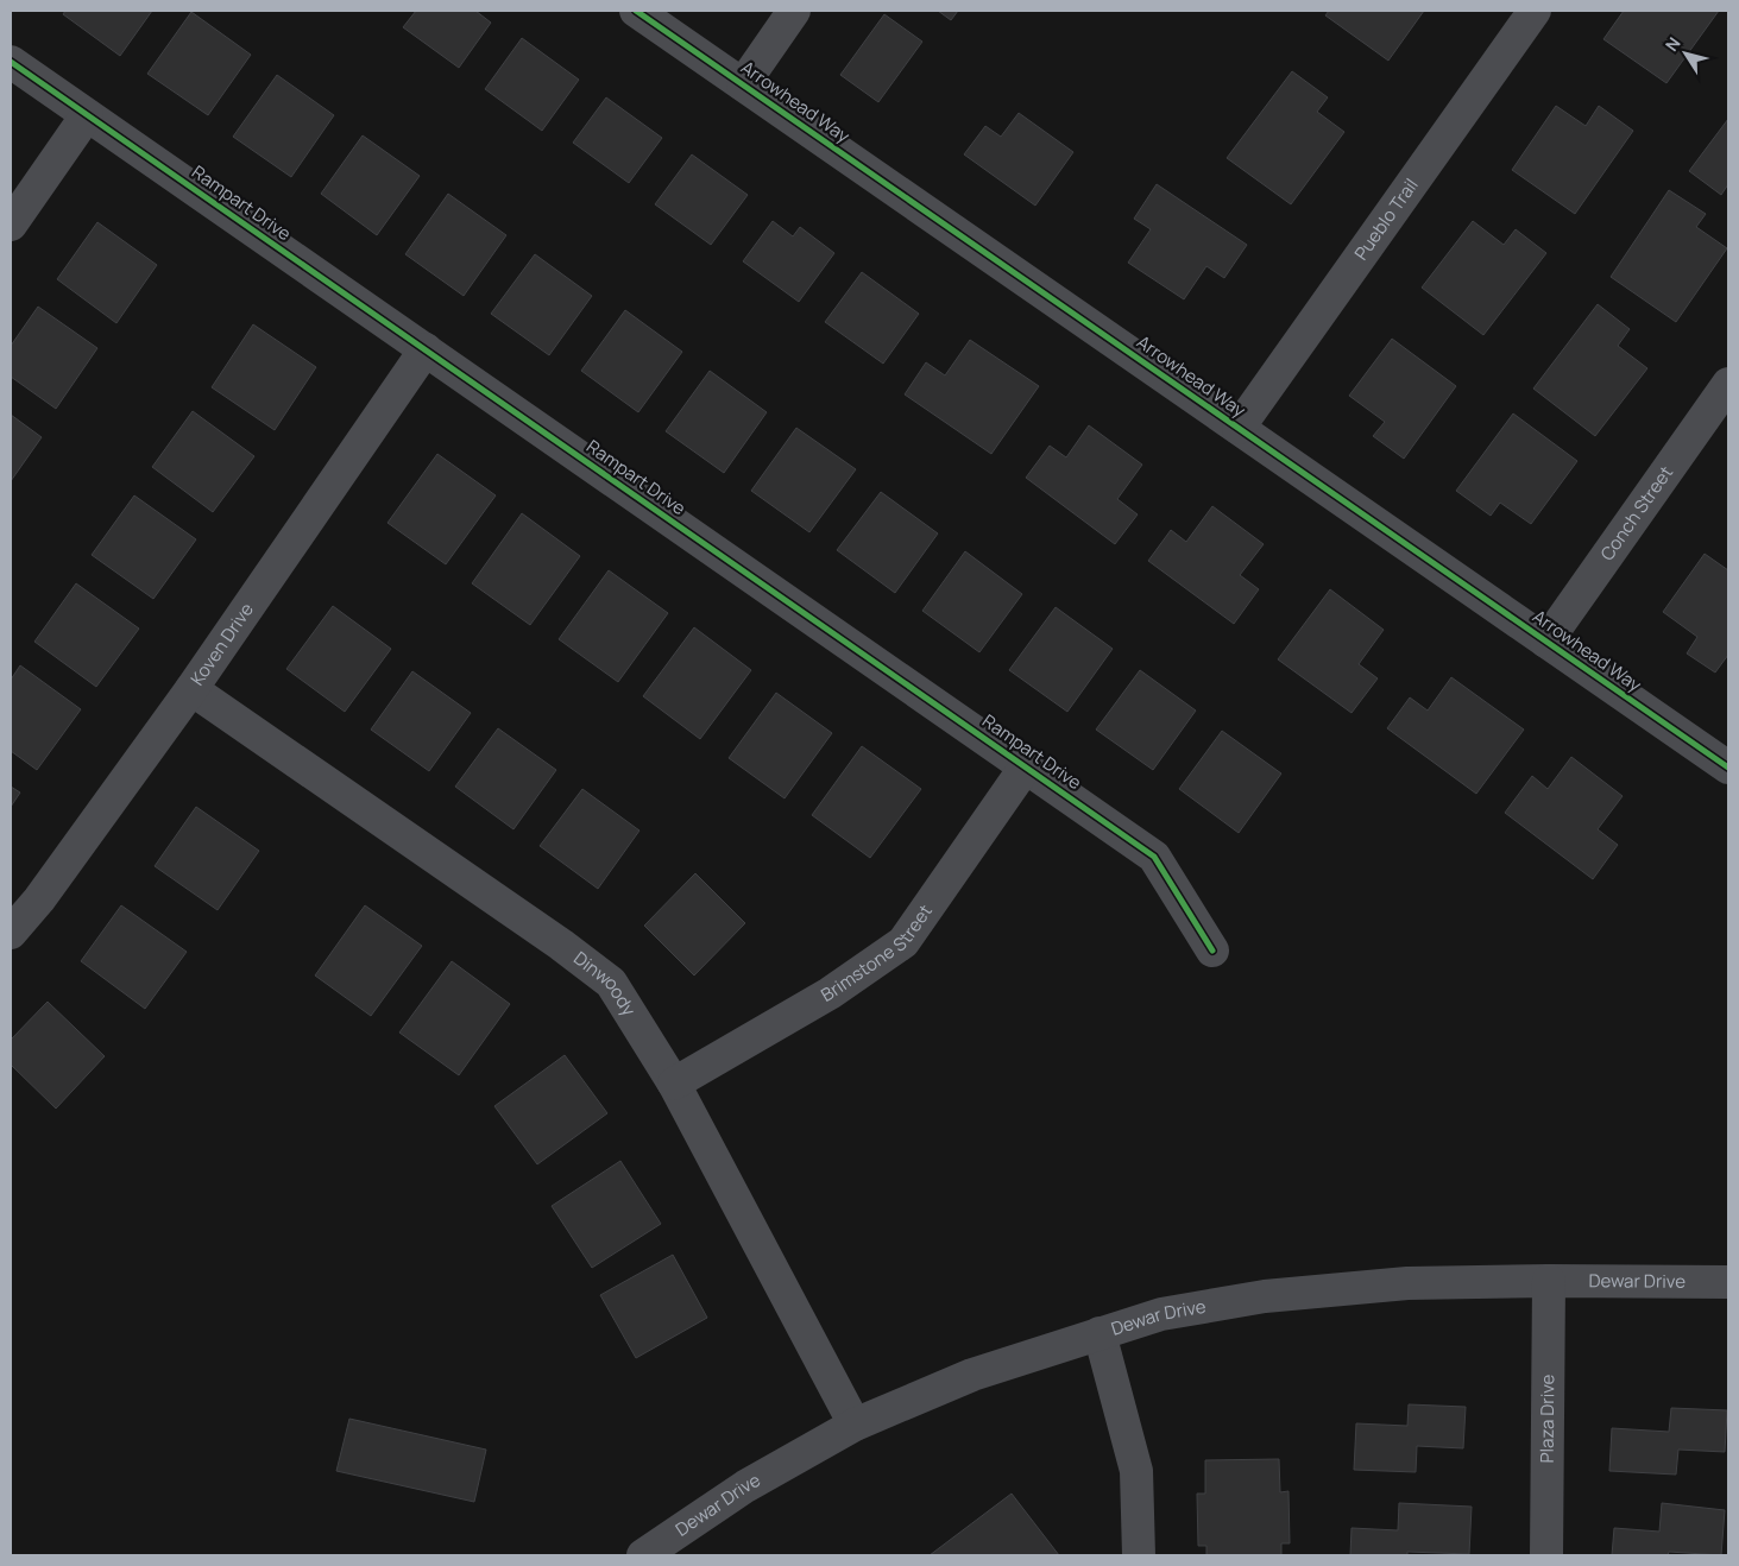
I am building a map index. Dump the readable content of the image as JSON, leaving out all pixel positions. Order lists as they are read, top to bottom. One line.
{"streets":{"street":["Arrowhead Way","Rampart Drive","Pueblo Trail","Conch Street","Koven Drive","Brimstone Street","Dinwoody","Dewar Drive","Plaza Drive"]},"crossings":[["Arrowhead Way","Pueblo Trail"],["Arrowhead Way","Conch Street"],["Rampart Drive","Koven Drive"],["Rampart Drive","Brimstone Street"],["Koven Drive","Dinwoody"],["Brimstone Street","Dinwoody"],["Dinwoody","Dewar Drive"],["Dewar Drive","Plaza Drive"]],"north":"top left"}
